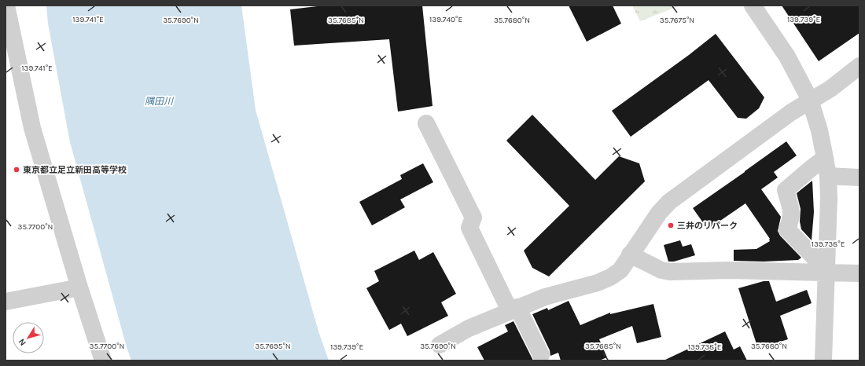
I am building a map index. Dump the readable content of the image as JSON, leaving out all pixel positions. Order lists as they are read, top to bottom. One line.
{"water":["隅田川"],"places":["東京都立足立新田高等学校","三井のリパーク"],"north":"bottom left","coordinates":["139.741°E","139.740°E","139.739°E","35.7690°N","35.7680°N","35.7675°N","35.7685°N","35.7700°N","139.738°E","35.7695°N"]}
